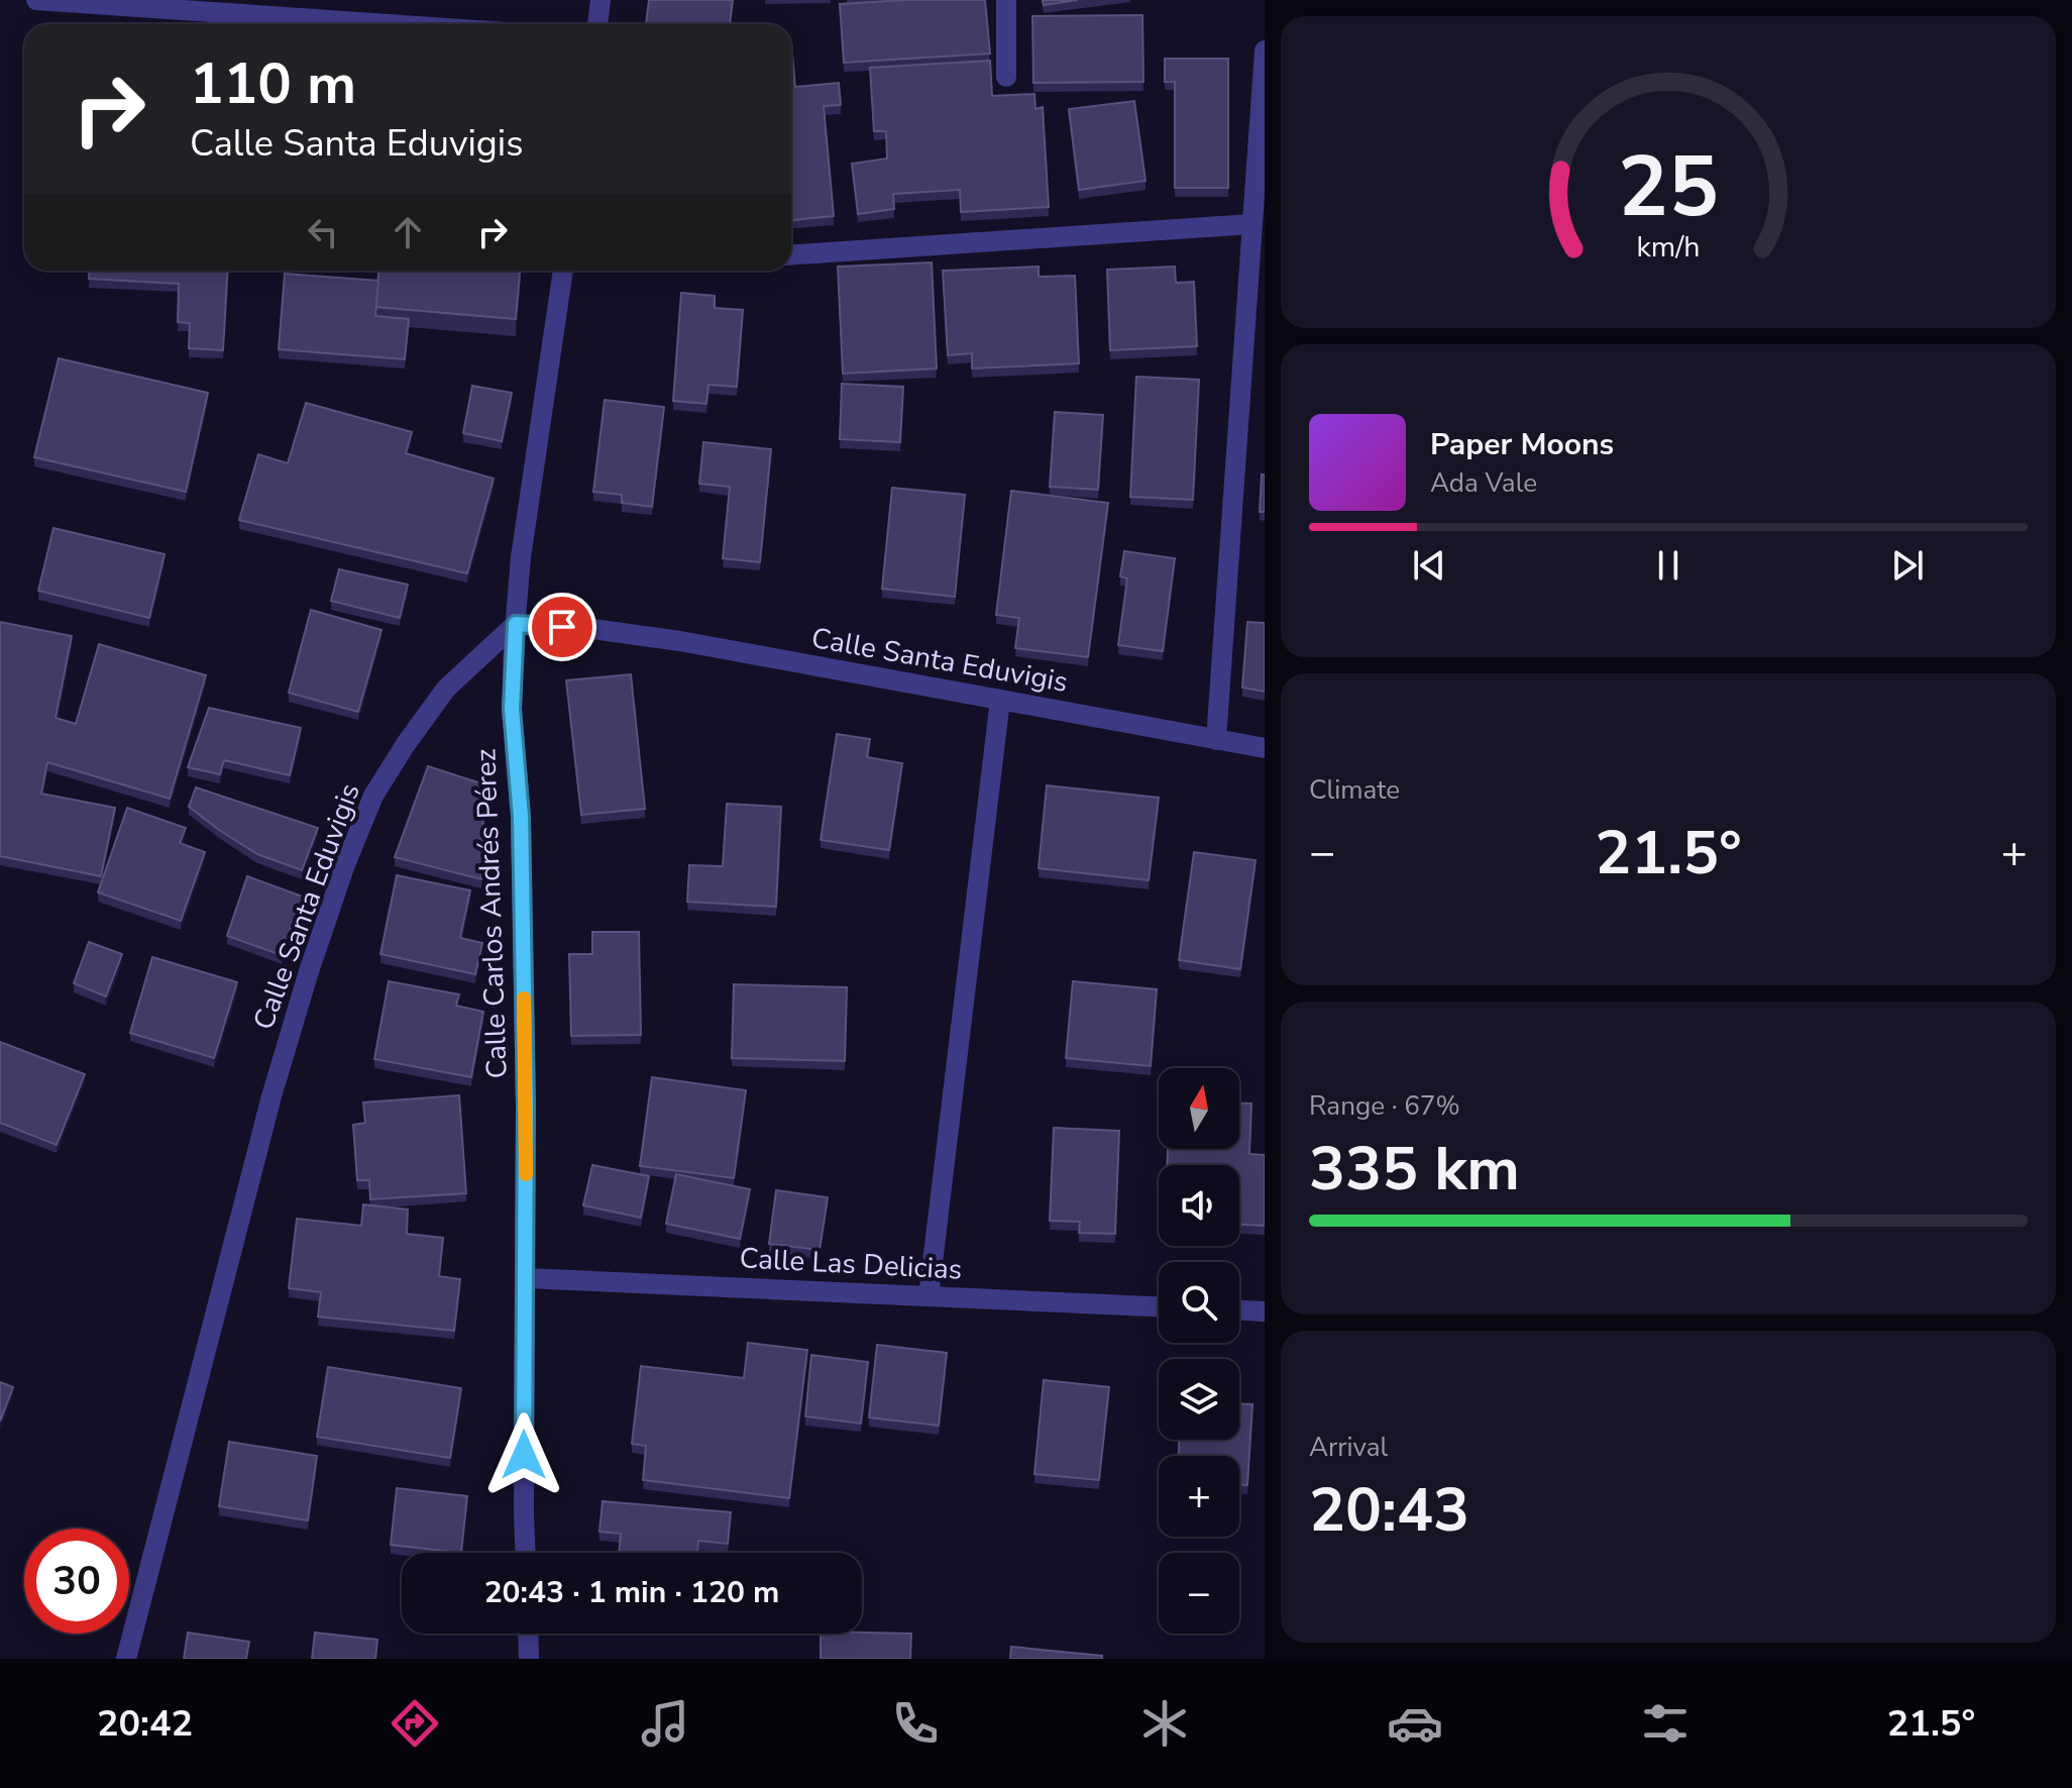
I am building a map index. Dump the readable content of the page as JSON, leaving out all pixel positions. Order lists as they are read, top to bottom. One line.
{"streets":{"street":["Calle Santa Eduvigis","Calle Carlos Andrés Pérez","Calle Las Delicias"]},"crossings":[["Calle Santa Eduvigis","Calle Carlos Andrés Pérez"],["Calle Carlos Andrés Pérez","Calle Las Delicias"]],"north":"top","page":{"turn":["110 m","Calle Santa Eduvigis"],"song":["Paper Moons","Ada Vale"],"tile":["Climate",["Range · 67%","335 km"],["Arrival","20:43"]],"heat":["−","21.5°","+"],"map_buttons":["+","−"],"limit":"30","trip":"20:43 · 1 min · 120 m","tabs":["20:42","21.5°"],"gauge":["25","km/h"]}}
